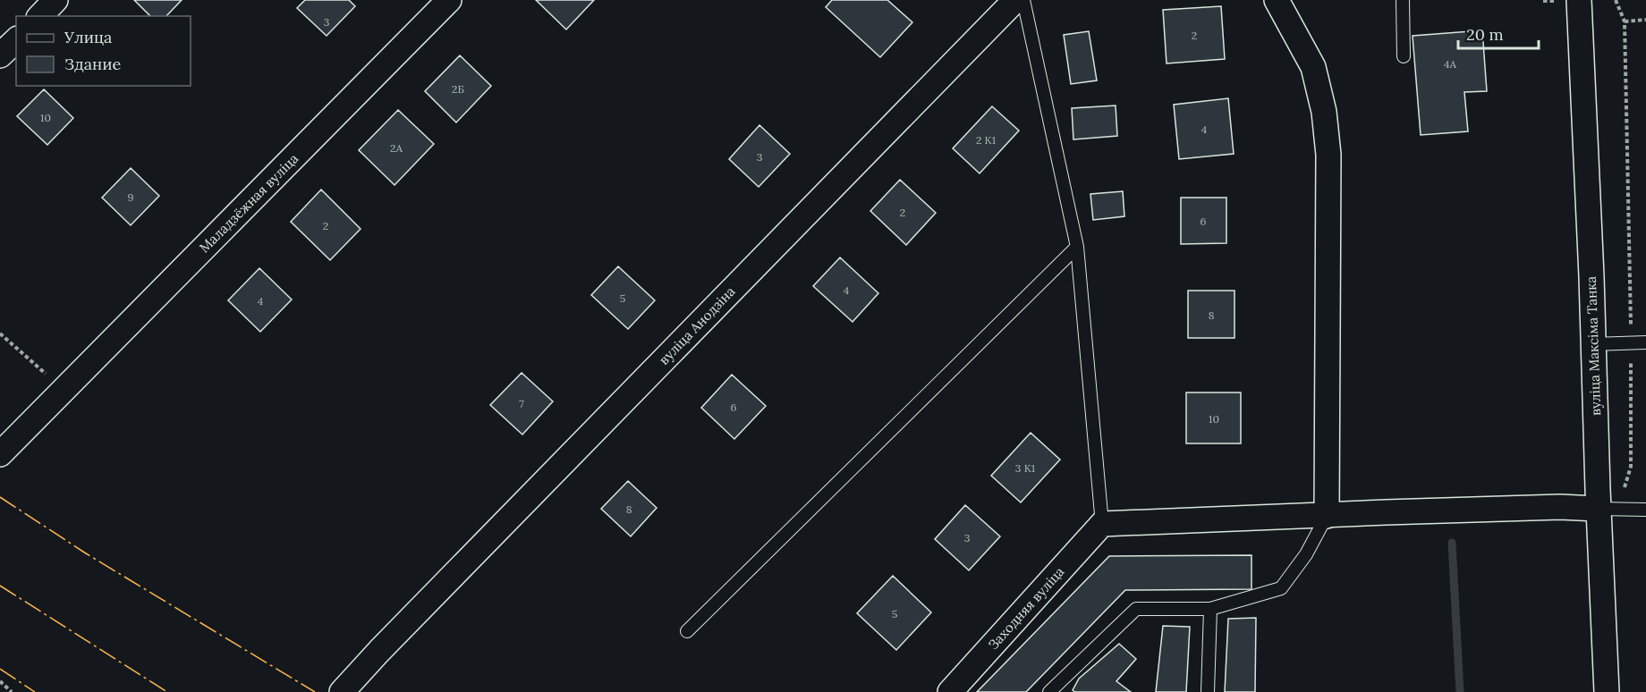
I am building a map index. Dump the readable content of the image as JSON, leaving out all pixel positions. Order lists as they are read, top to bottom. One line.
{"streets":{"street":["Маладзёжная вуліца","вуліца Анодзіна","вуліца Максіма Танка","Заходняя вуліца"]},"house_numbers":["3","2","4А","2Б","10","4","2 К1","2А","3","9","2","6","2","4","5","4","8","7","6","10","3 К1","8","3","5"],"legend":["Улица","Здание"],"scale_bar":"20 m"}
